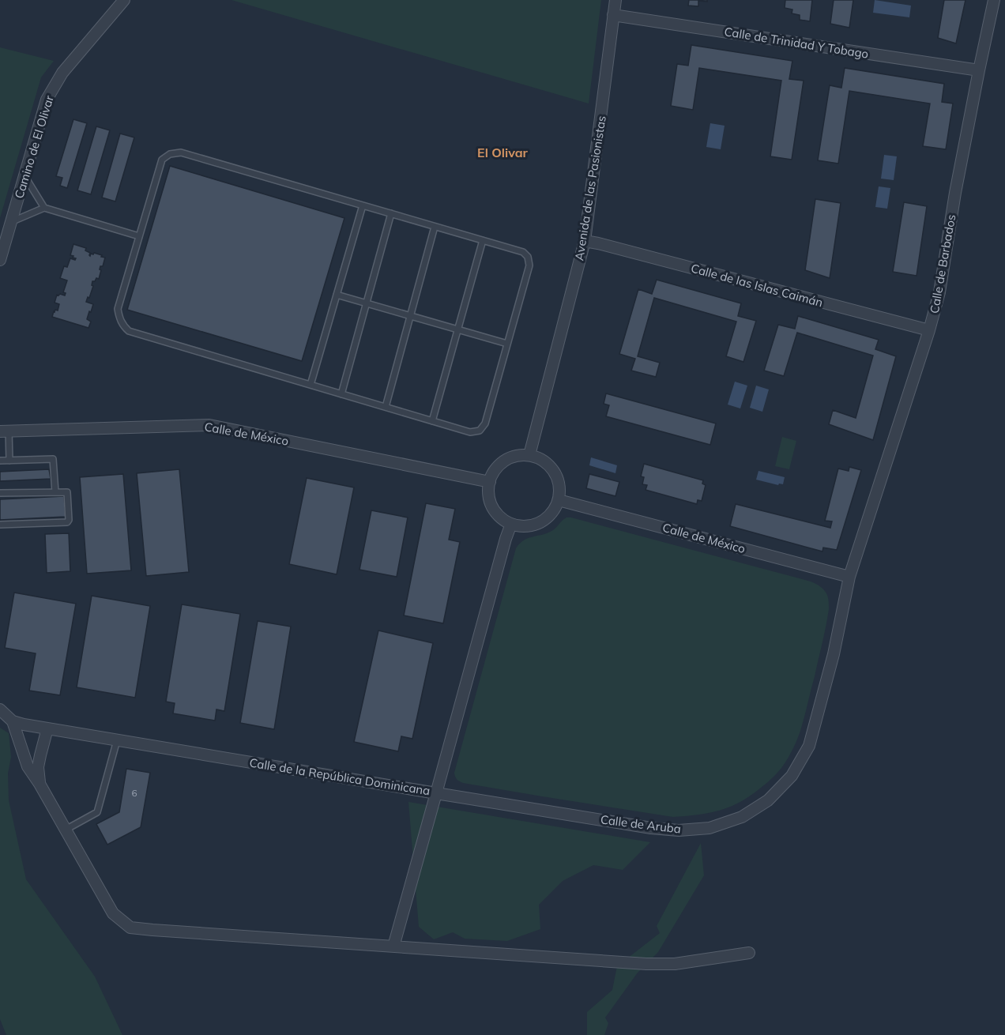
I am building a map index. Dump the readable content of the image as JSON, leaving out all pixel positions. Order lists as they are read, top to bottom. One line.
{"streets":{"street":["Calle de Trinidad Y Tobago","Camino de El Olivar","Avenida de las Pasionistas","Calle de Barbados","Calle de las Islas Caimán","Calle de México","Calle de la República Dominicana","Calle de Aruba"]},"crossings":[["Calle de Trinidad Y Tobago","Avenida de las Pasionistas"],["Calle de Trinidad Y Tobago","Calle de Barbados"],["Avenida de las Pasionistas","Calle de las Islas Caimán"],["Avenida de las Pasionistas","Calle de México"],["Avenida de las Pasionistas","Calle de la República Dominicana"],["Calle de Barbados","Calle de las Islas Caimán"],["Calle de Barbados","Calle de México"],["Calle de Barbados","Calle de Aruba"],["Calle de México","Calle de la República Dominicana"],["Calle de México","Calle de Aruba"],["Calle de la República Dominicana","Calle de Aruba"]],"districts":["El Olivar"],"house_numbers":["6"]}
